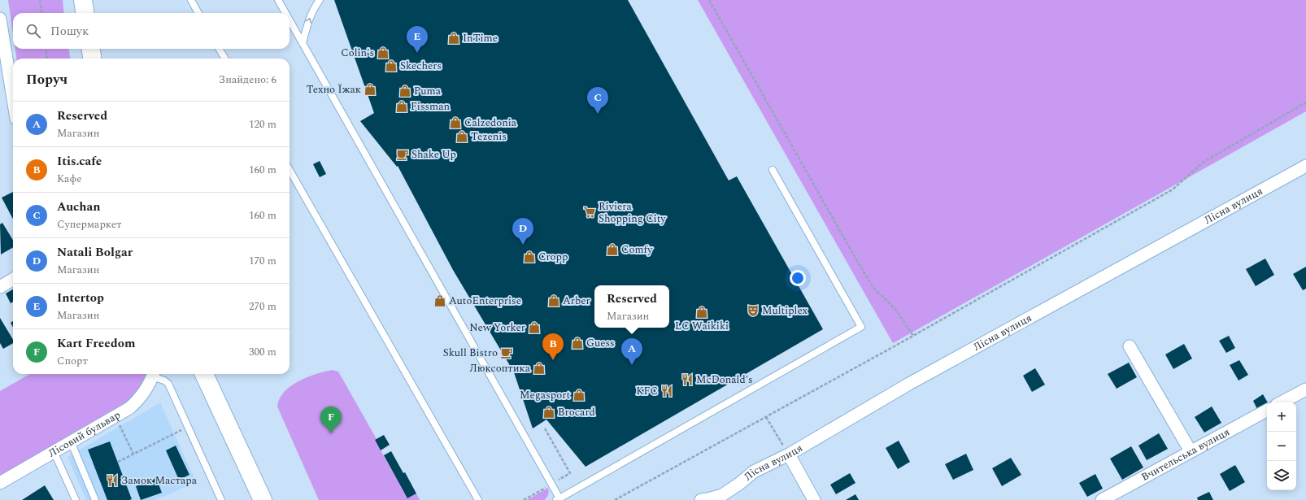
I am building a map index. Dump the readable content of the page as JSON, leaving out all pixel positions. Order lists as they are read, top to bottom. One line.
{"streets":{"street":["Лісна вулиця","Лісовий бульвар","Вчительська вулиця"]},"places":{"shop":["InTime","Colin's","Skechers","Техно Їжак","Puma","Fissman","Calzedonia","Tezenis","Comfy","Cropp","AutoEnterprise","Arber","LC Waikiki","New Yorker","Guess","Люксоптика","Megasport","Brocard"],"cafe":["Shake Up","Skull Bistro"],"supermarket":["Riviera Shopping City"],"theatre":["Multiplex"],"restaurant":["McDonald's","KFC","Замок Мастара"]},"page":{"search":"Пошук","pins":["E","C","D","B","A","F"],"heading":["Поруч","Знайдено: 6"],"list":[{"mark":"A","name":"Reserved","note":"Магазин","value":"120 m"},{"mark":"B","name":"Itis.cafe","note":"Кафе","value":"160 m"},{"mark":"C","name":"Auchan","note":"Супермаркет","value":"160 m"},{"mark":"D","name":"Natali Bolgar","note":"Магазин","value":"170 m"},{"mark":"E","name":"Intertop","note":"Магазин","value":"270 m"},{"mark":"F","name":"Kart Freedom","note":"Спорт","value":"300 m"}],"popup":["Reserved","Магазин"],"map_buttons":["+","−"]}}
